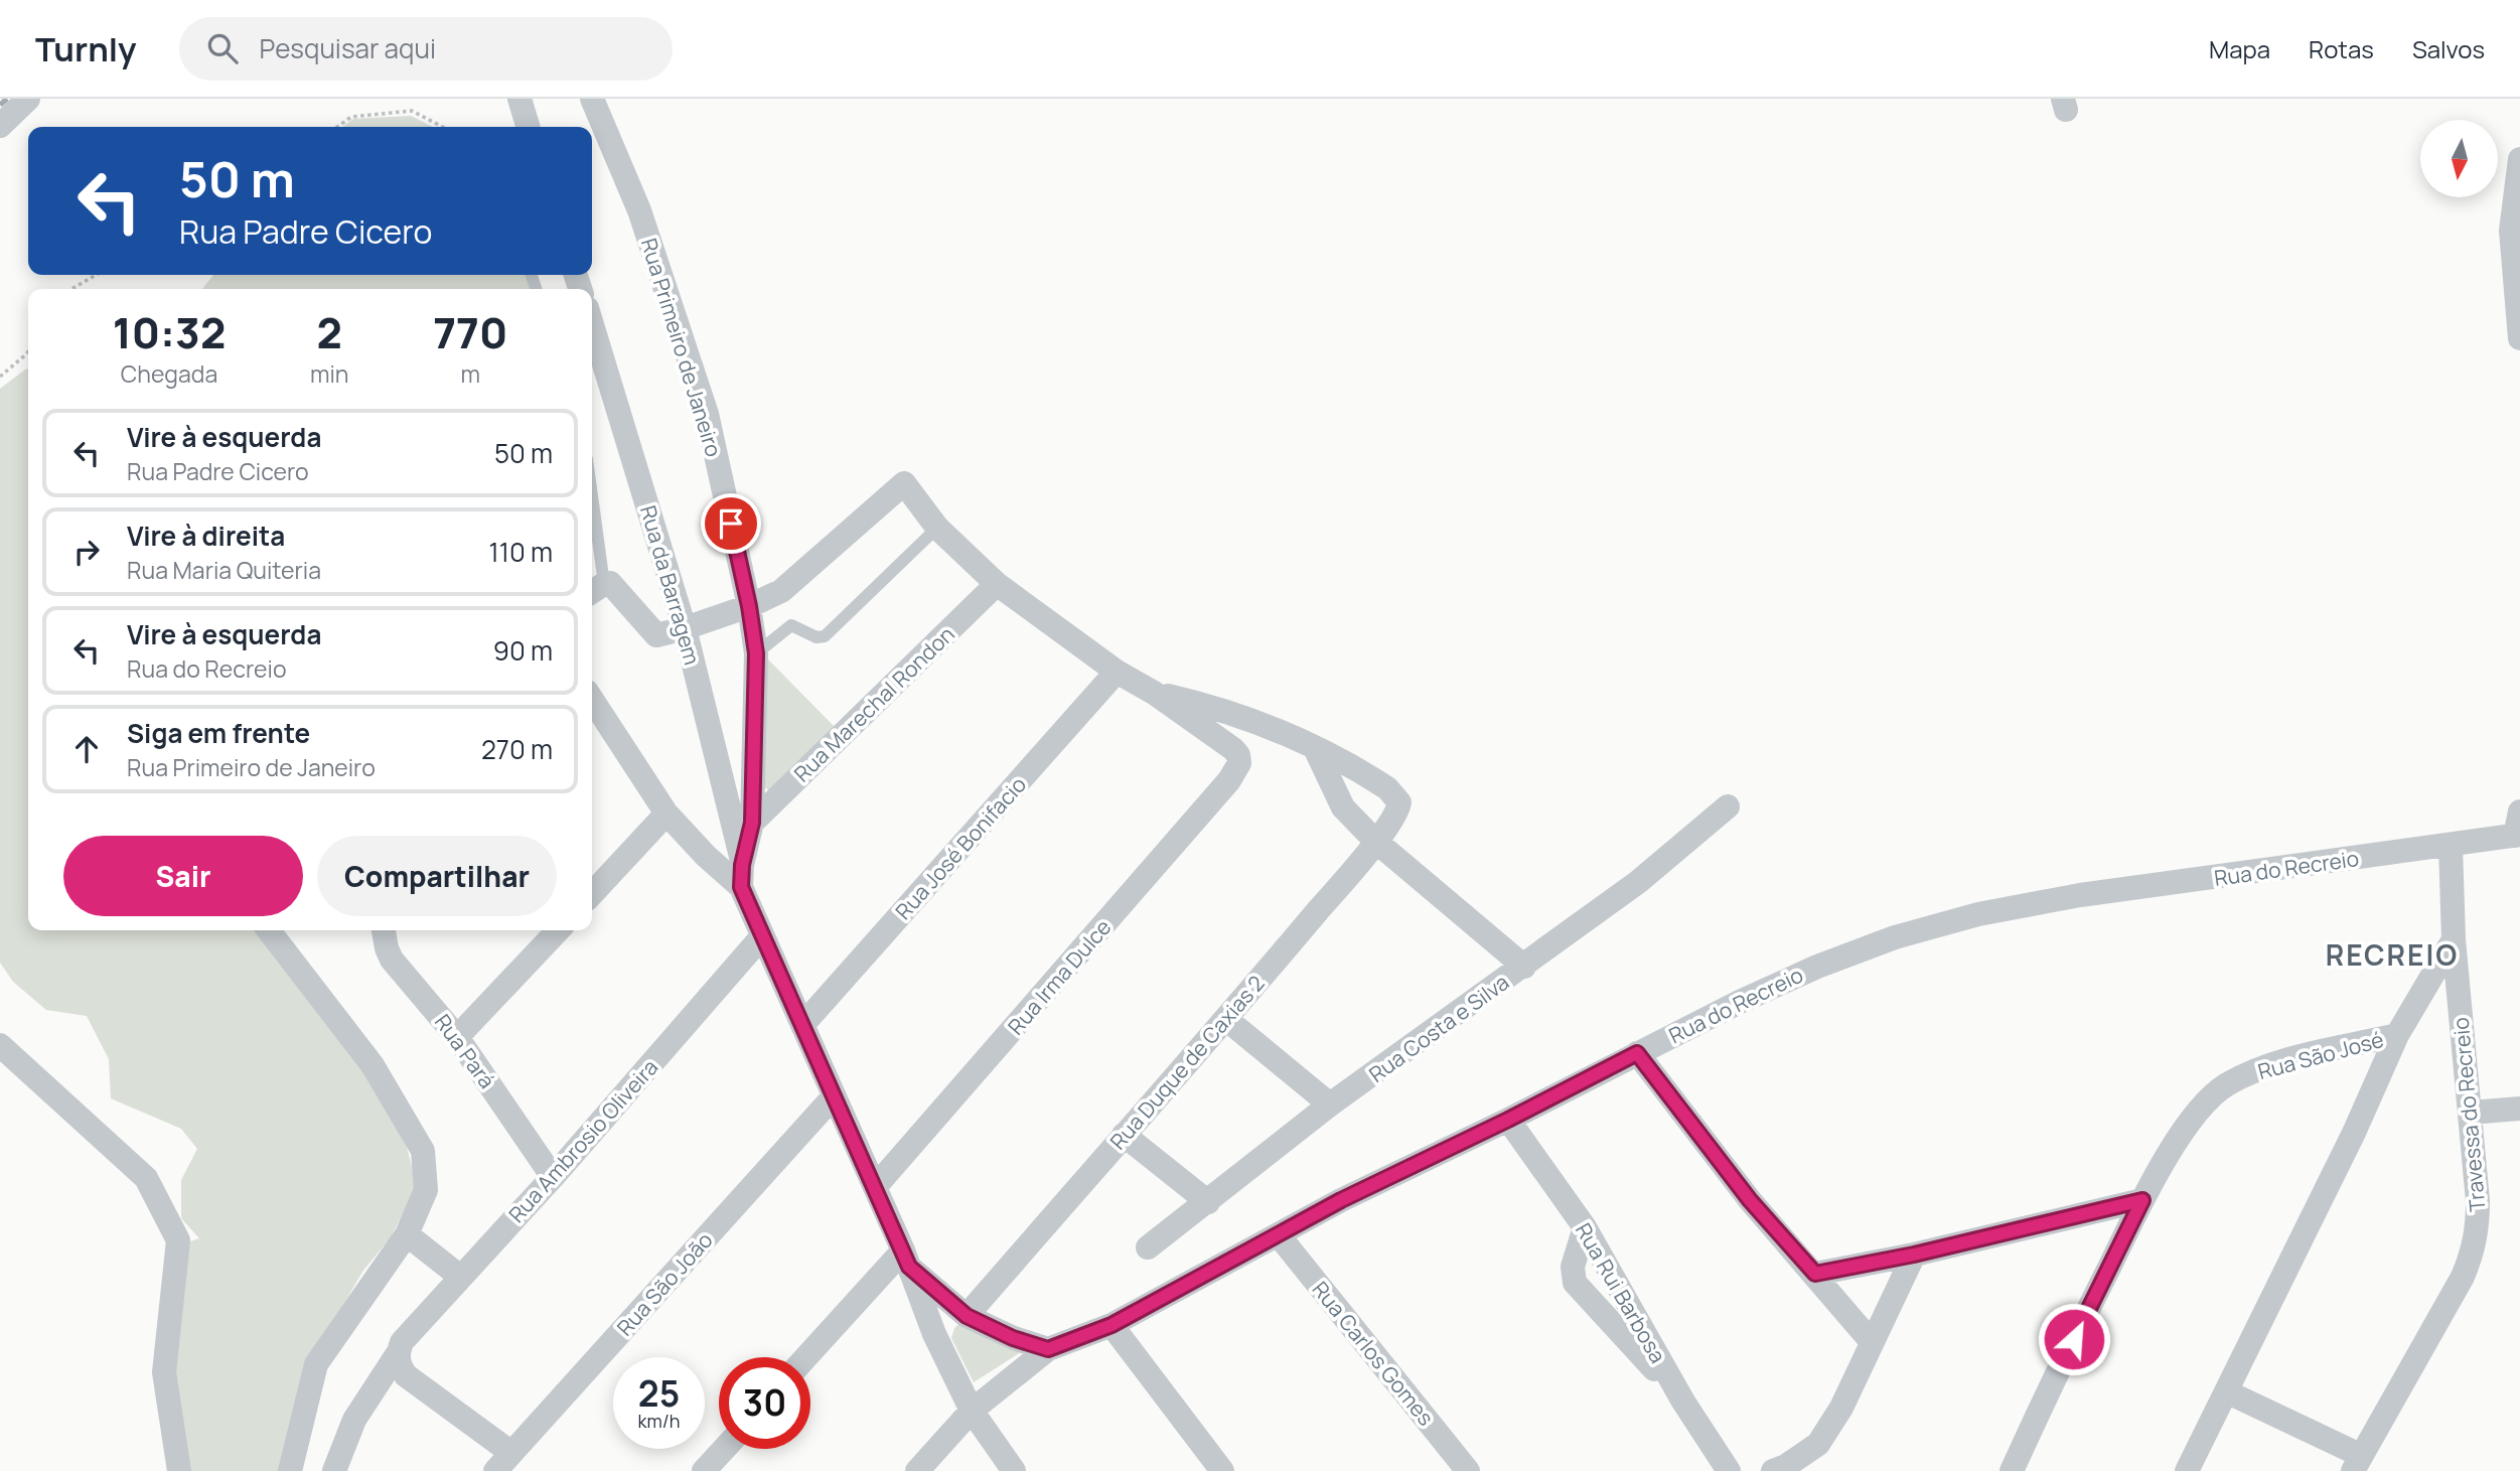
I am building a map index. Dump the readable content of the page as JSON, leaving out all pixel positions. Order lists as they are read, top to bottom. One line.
{"streets":{"street":["Rua Primeiro de Janeiro","Rua da Barragem","Rua Marechal Rondon","Rua José Bonifacio","Rua do Recreio","Rua Irma Dulce","Rua Costa e Silva","Rua Pará","Rua São José","Rua Duque de Caxias 2","Travessa do Recreio","Rua Ambrosio Oliveira","Rua São João","Rua Rui Barbosa","Rua Carlos Gomes"]},"crossings":[["Rua Primeiro de Janeiro","Rua da Barragem"],["Rua Primeiro de Janeiro","Rua Marechal Rondon"],["Rua do Recreio","Travessa do Recreio"],["Rua do Recreio","Rua Rui Barbosa"],["Rua do Recreio","Rua Carlos Gomes"],["Rua Pará","Rua Ambrosio Oliveira"],["Rua São José","Travessa do Recreio"]],"districts":["RECREIO"],"north":"bottom","page":{"header":"Turnly","search":"Pesquisar aqui","nav":["Mapa","Rotas","Salvos"],"turn":["50 m","Rua Padre Cicero"],"eta":["10:32","Chegada","2","min","770","m"],"list":[{"name":"Vire à esquerda","note":"Rua Padre Cicero","value":"50 m"},{"name":"Vire à direita","note":"Rua Maria Quiteria","value":"110 m"},{"name":"Vire à esquerda","note":"Rua do Recreio","value":"90 m"},{"name":"Siga em frente","note":"Rua Primeiro de Janeiro","value":"270 m"}],"buttons":["Sair","Compartilhar"],"speed":"25 km/h","limit":"30"}}
